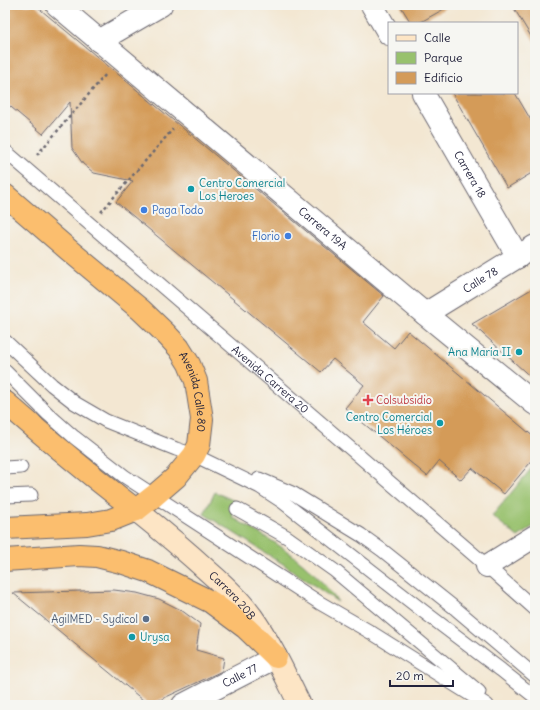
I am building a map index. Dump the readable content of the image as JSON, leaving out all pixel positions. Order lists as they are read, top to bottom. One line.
{"streets":{"highway":["Avenida Calle 80"],"street":["Carrera 18","Carrera 19A","Calle 78","Carrera 20B","Calle 77"],"lane":["Avenida Carrera 20"]},"crossings":[["Carrera 18","Calle 78"],["Carrera 19A","Calle 78"],["Avenida Calle 80","Carrera 20B"],["Carrera 20B","Calle 77"]],"places":{"other":["Centro Comercial Los Heroes","Paga Todo","Florio","Ana María II","Centro Comercial Los Héroes","AgilMED - Sydicol","Urysa"],"health":["Colsubsidio"]},"legend":["Calle","Parque","Edificio"],"scale_bar":"20 m"}
